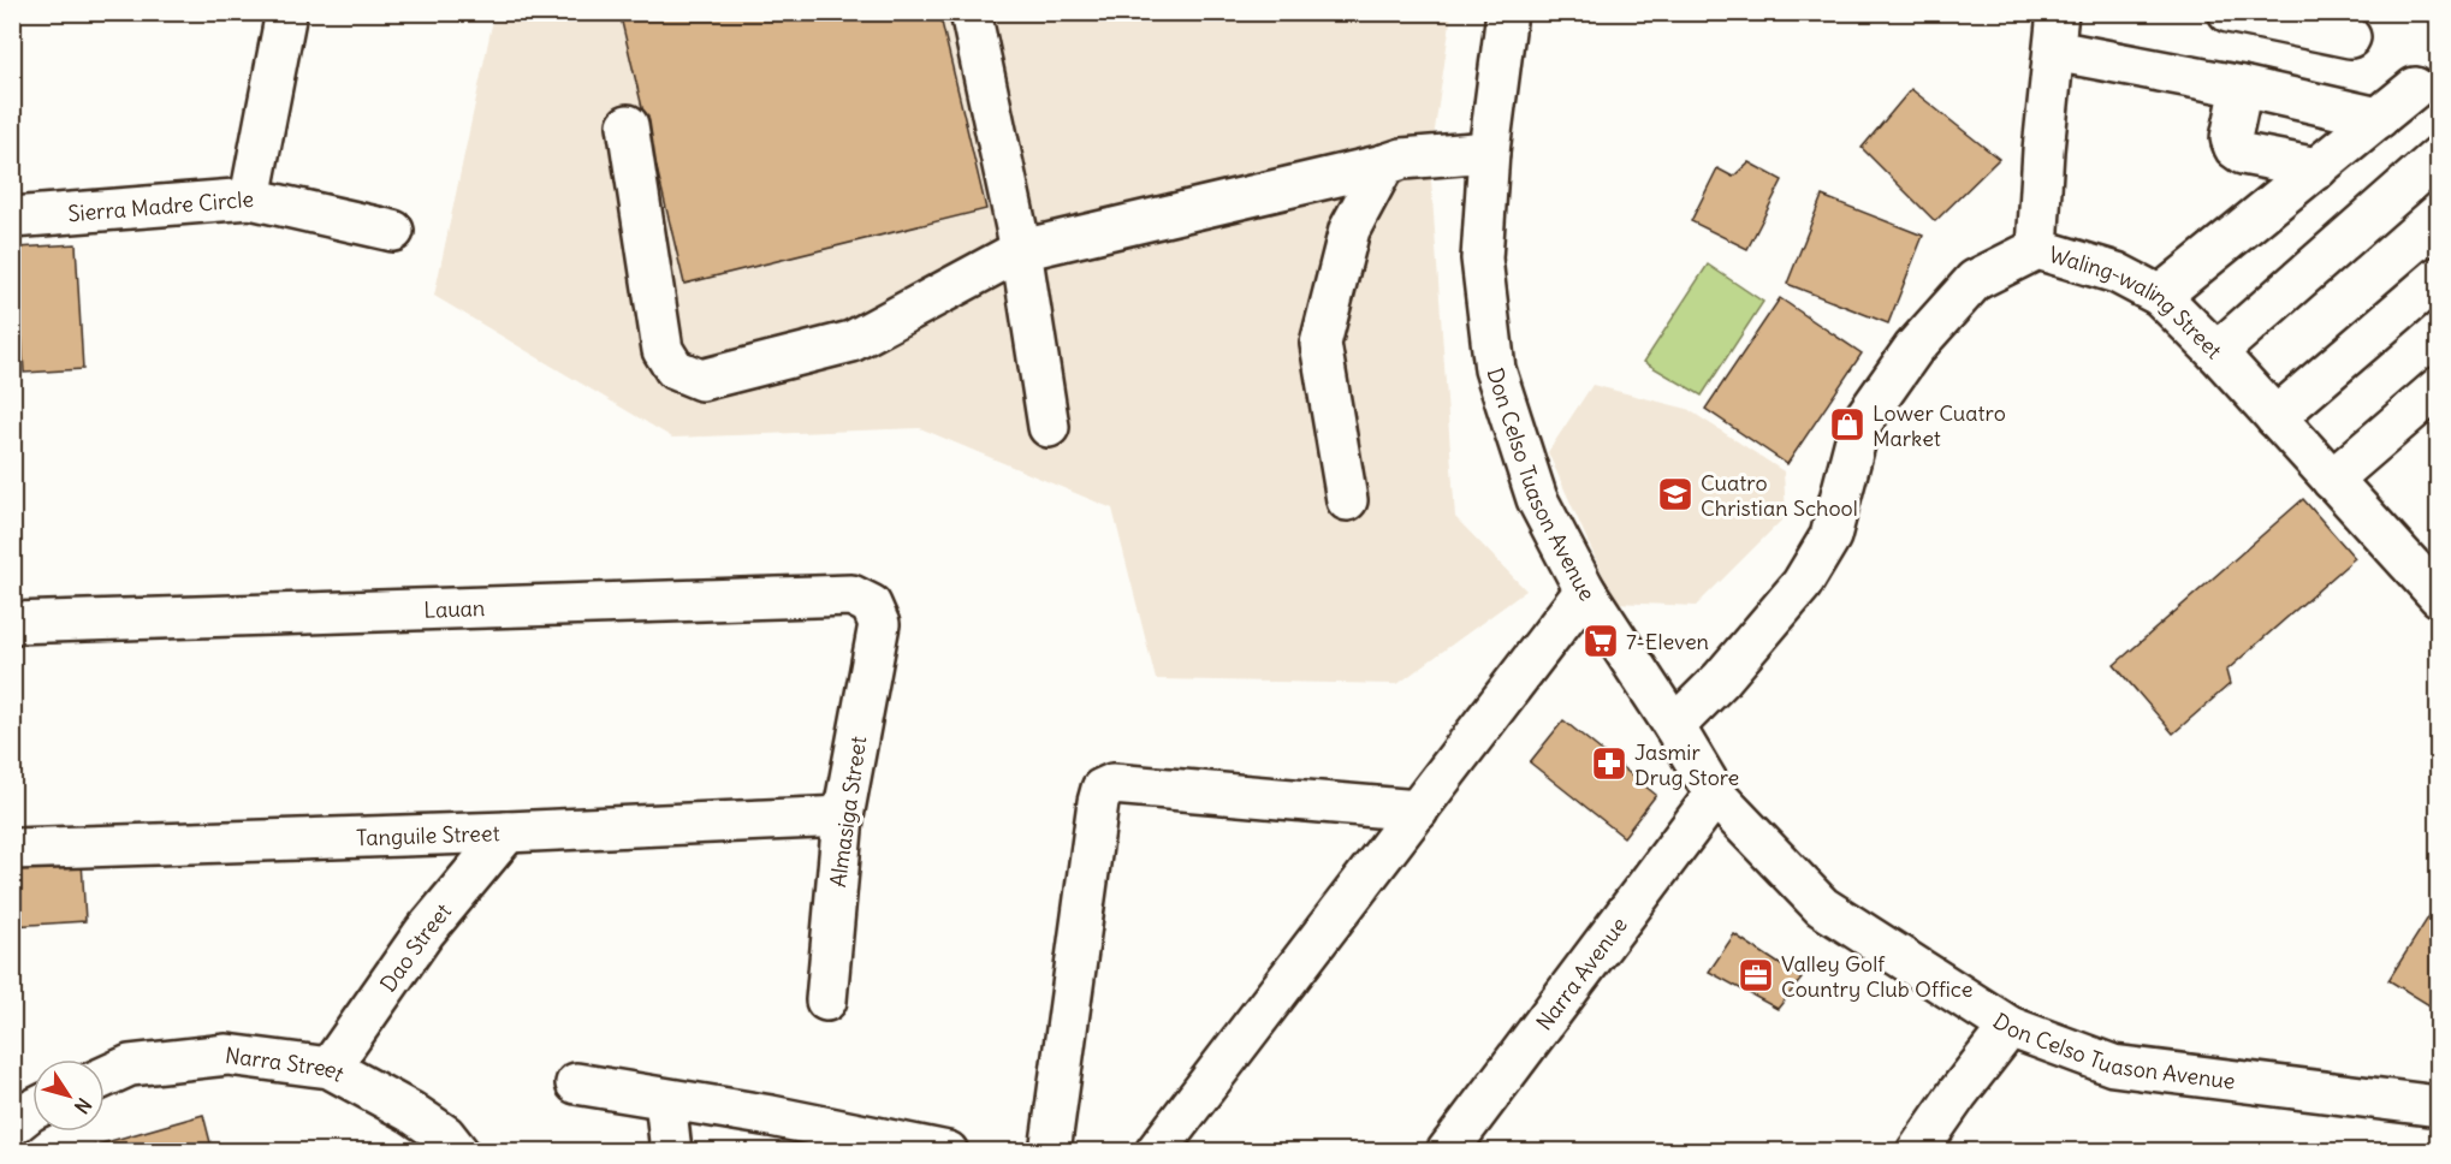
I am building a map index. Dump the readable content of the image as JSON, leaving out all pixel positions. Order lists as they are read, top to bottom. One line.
{"streets":{"street":["Sierra Madre Circle","Waling-waling Street","Don Celso Tuason Avenue","Lauan","Almasiga Street","Tanguile Street","Dao Street","Narra Avenue","Narra Street"]},"crossings":[["Waling-waling Street","Don Celso Tuason Avenue"],["Don Celso Tuason Avenue","Narra Avenue"],["Lauan","Almasiga Street"],["Almasiga Street","Tanguile Street"],["Tanguile Street","Dao Street"],["Dao Street","Narra Street"]],"places":{"shop":["Lower Cuatro Market"],"school or university":["Cuatro Christian School"],"supermarket":["7-Eleven"],"pharmacy":["Jasmir Drug Store"],"office":["Valley Golf Country Club Office"]},"north":"bottom right"}
